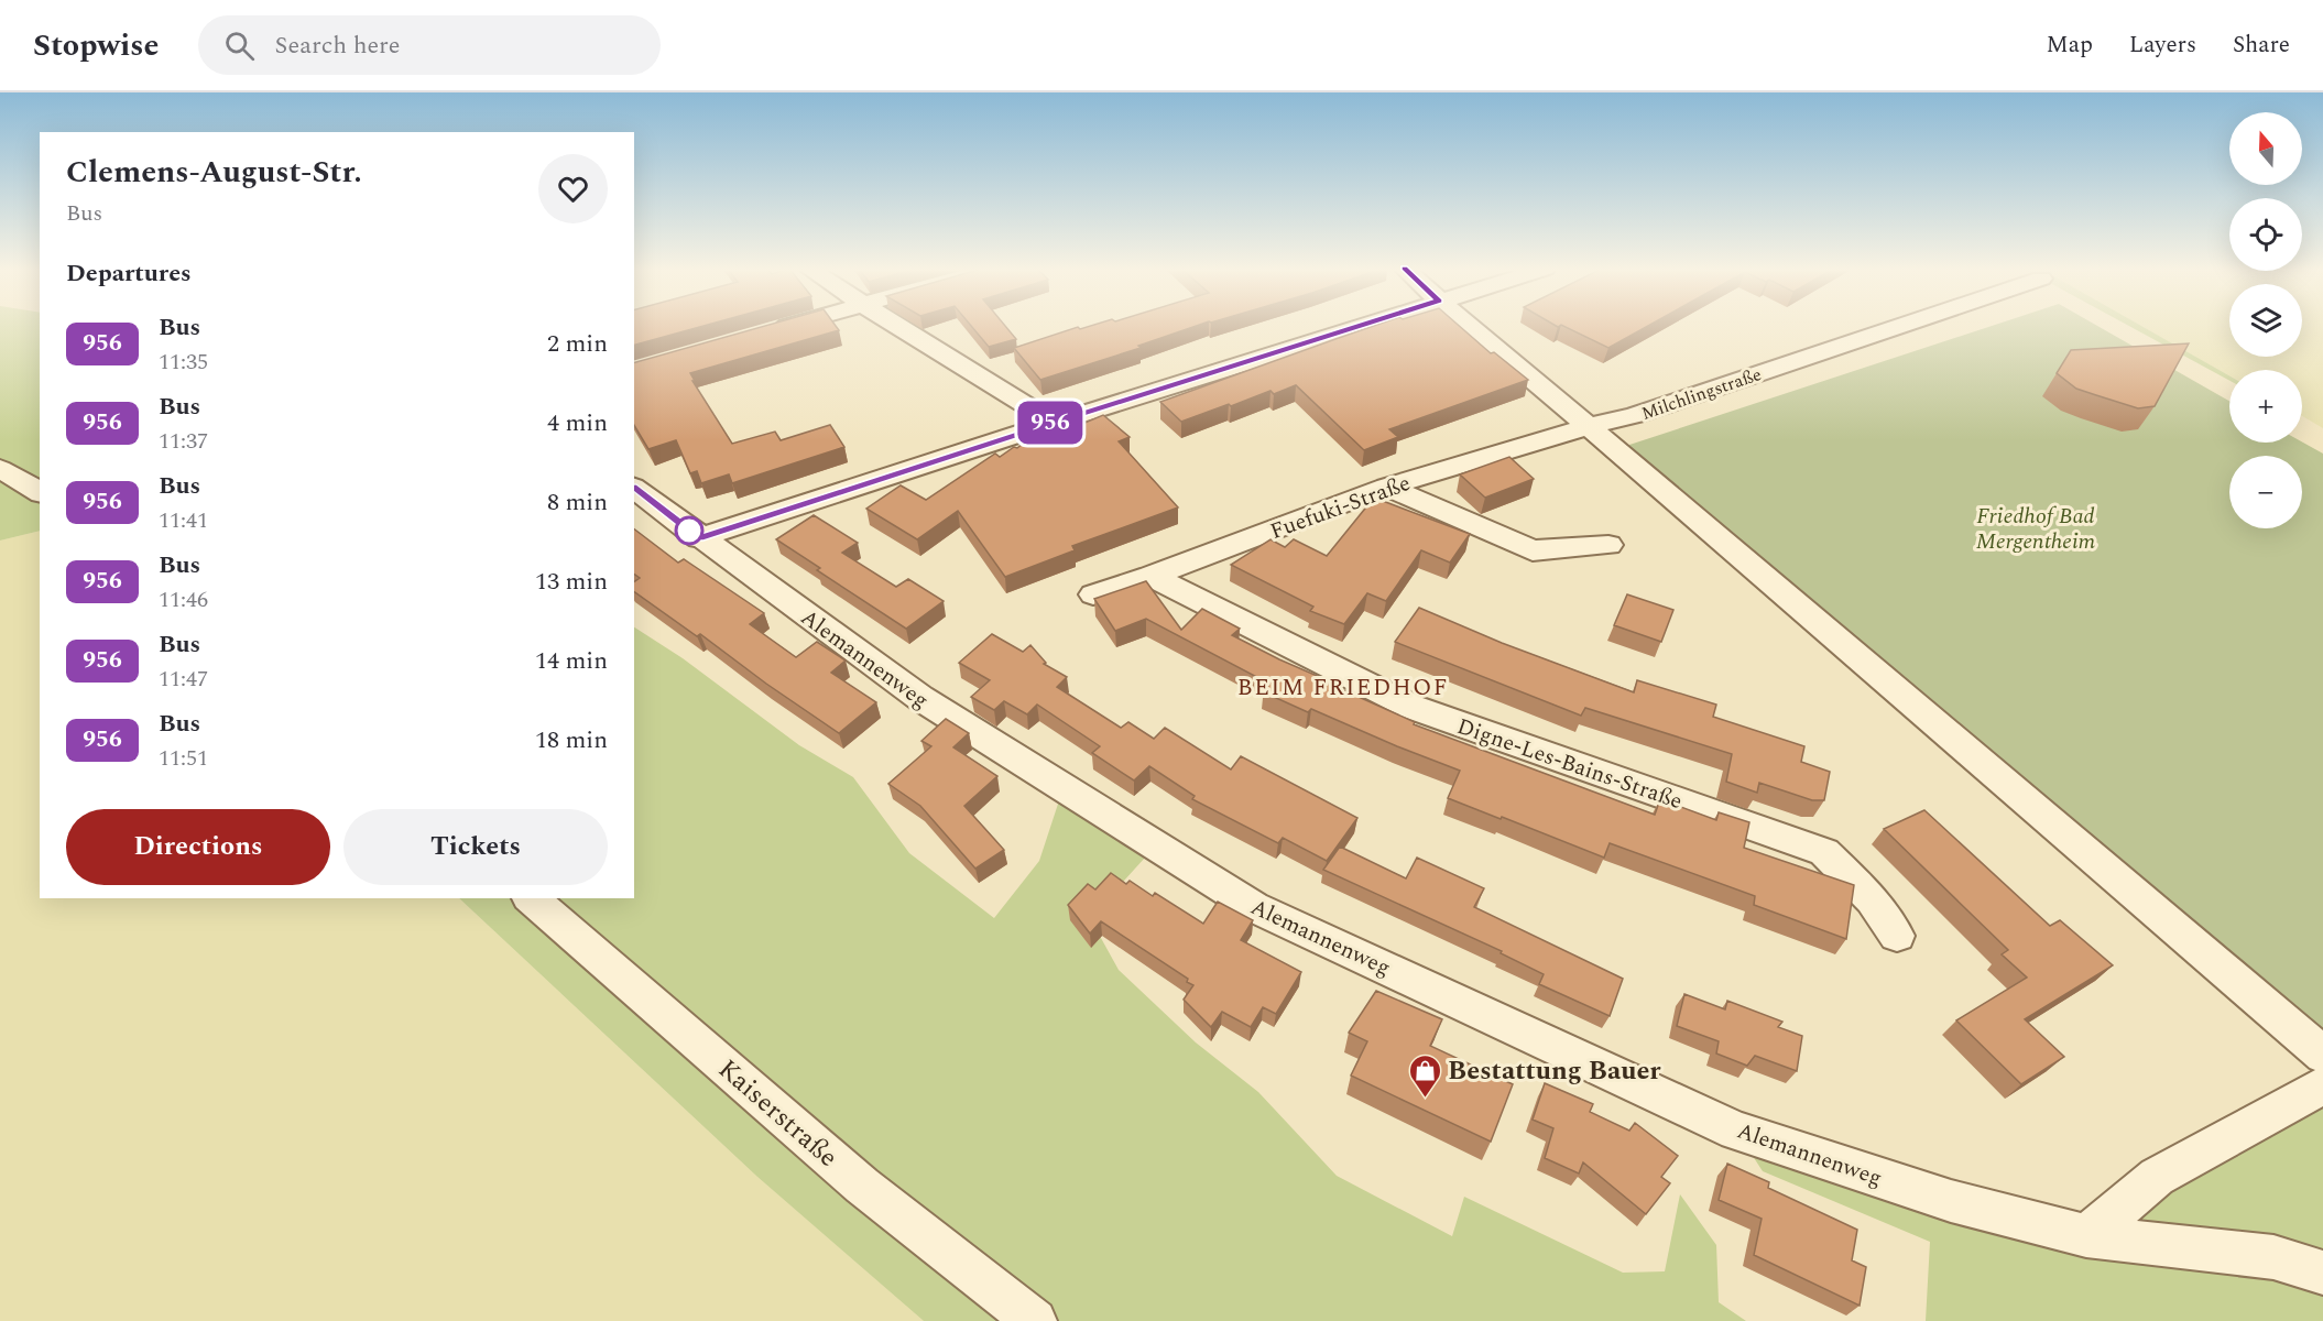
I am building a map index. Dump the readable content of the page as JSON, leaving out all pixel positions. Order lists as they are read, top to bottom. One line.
{"streets":{"street":["Milchlingstraße","Fuefuki-Straße","Alemannenweg","Digne-Les-Bains-Straße","Kaiserstraße"]},"crossings":[["Milchlingstraße","Fuefuki-Straße"],["Fuefuki-Straße","Digne-Les-Bains-Straße"]],"districts":["BEIM FRIEDHOF"],"parks":["Friedhof Bad Mergentheim"],"places":{"shop":["Bestattung Bauer"]},"lines":["bus line 956"],"north":"top","page":{"header":"Stopwise","search":"Search here","nav":["Map","Layers","Share"],"on_map":"956","map_buttons":["+","−"],"heading":[["Clemens-August-Str.","Bus"],"Departures"],"list":[{"mark":"956","name":"Bus","note":"11:35","value":"2 min"},{"mark":"956","name":"Bus","note":"11:37","value":"4 min"},{"mark":"956","name":"Bus","note":"11:41","value":"8 min"},{"mark":"956","name":"Bus","note":"11:46","value":"13 min"},{"mark":"956","name":"Bus","note":"11:47","value":"14 min"},{"mark":"956","name":"Bus","note":"11:51","value":"18 min"}],"buttons":["Directions","Tickets"]}}
